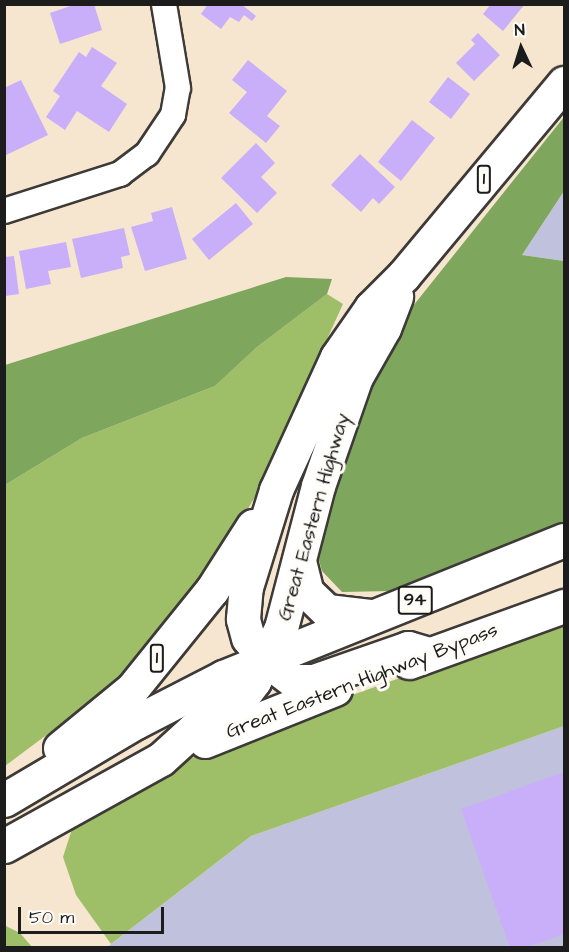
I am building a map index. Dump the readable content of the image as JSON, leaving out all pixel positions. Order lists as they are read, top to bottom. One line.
{"streets":{"highway":["1","Great Eastern Highway","94","Great Eastern Highway Bypass"]},"crossings":[["1","Great Eastern Highway"],["1","94"],["Great Eastern Highway","94"],["Great Eastern Highway","Great Eastern Highway Bypass"]],"scale_bar":"50 m","north":"top"}
